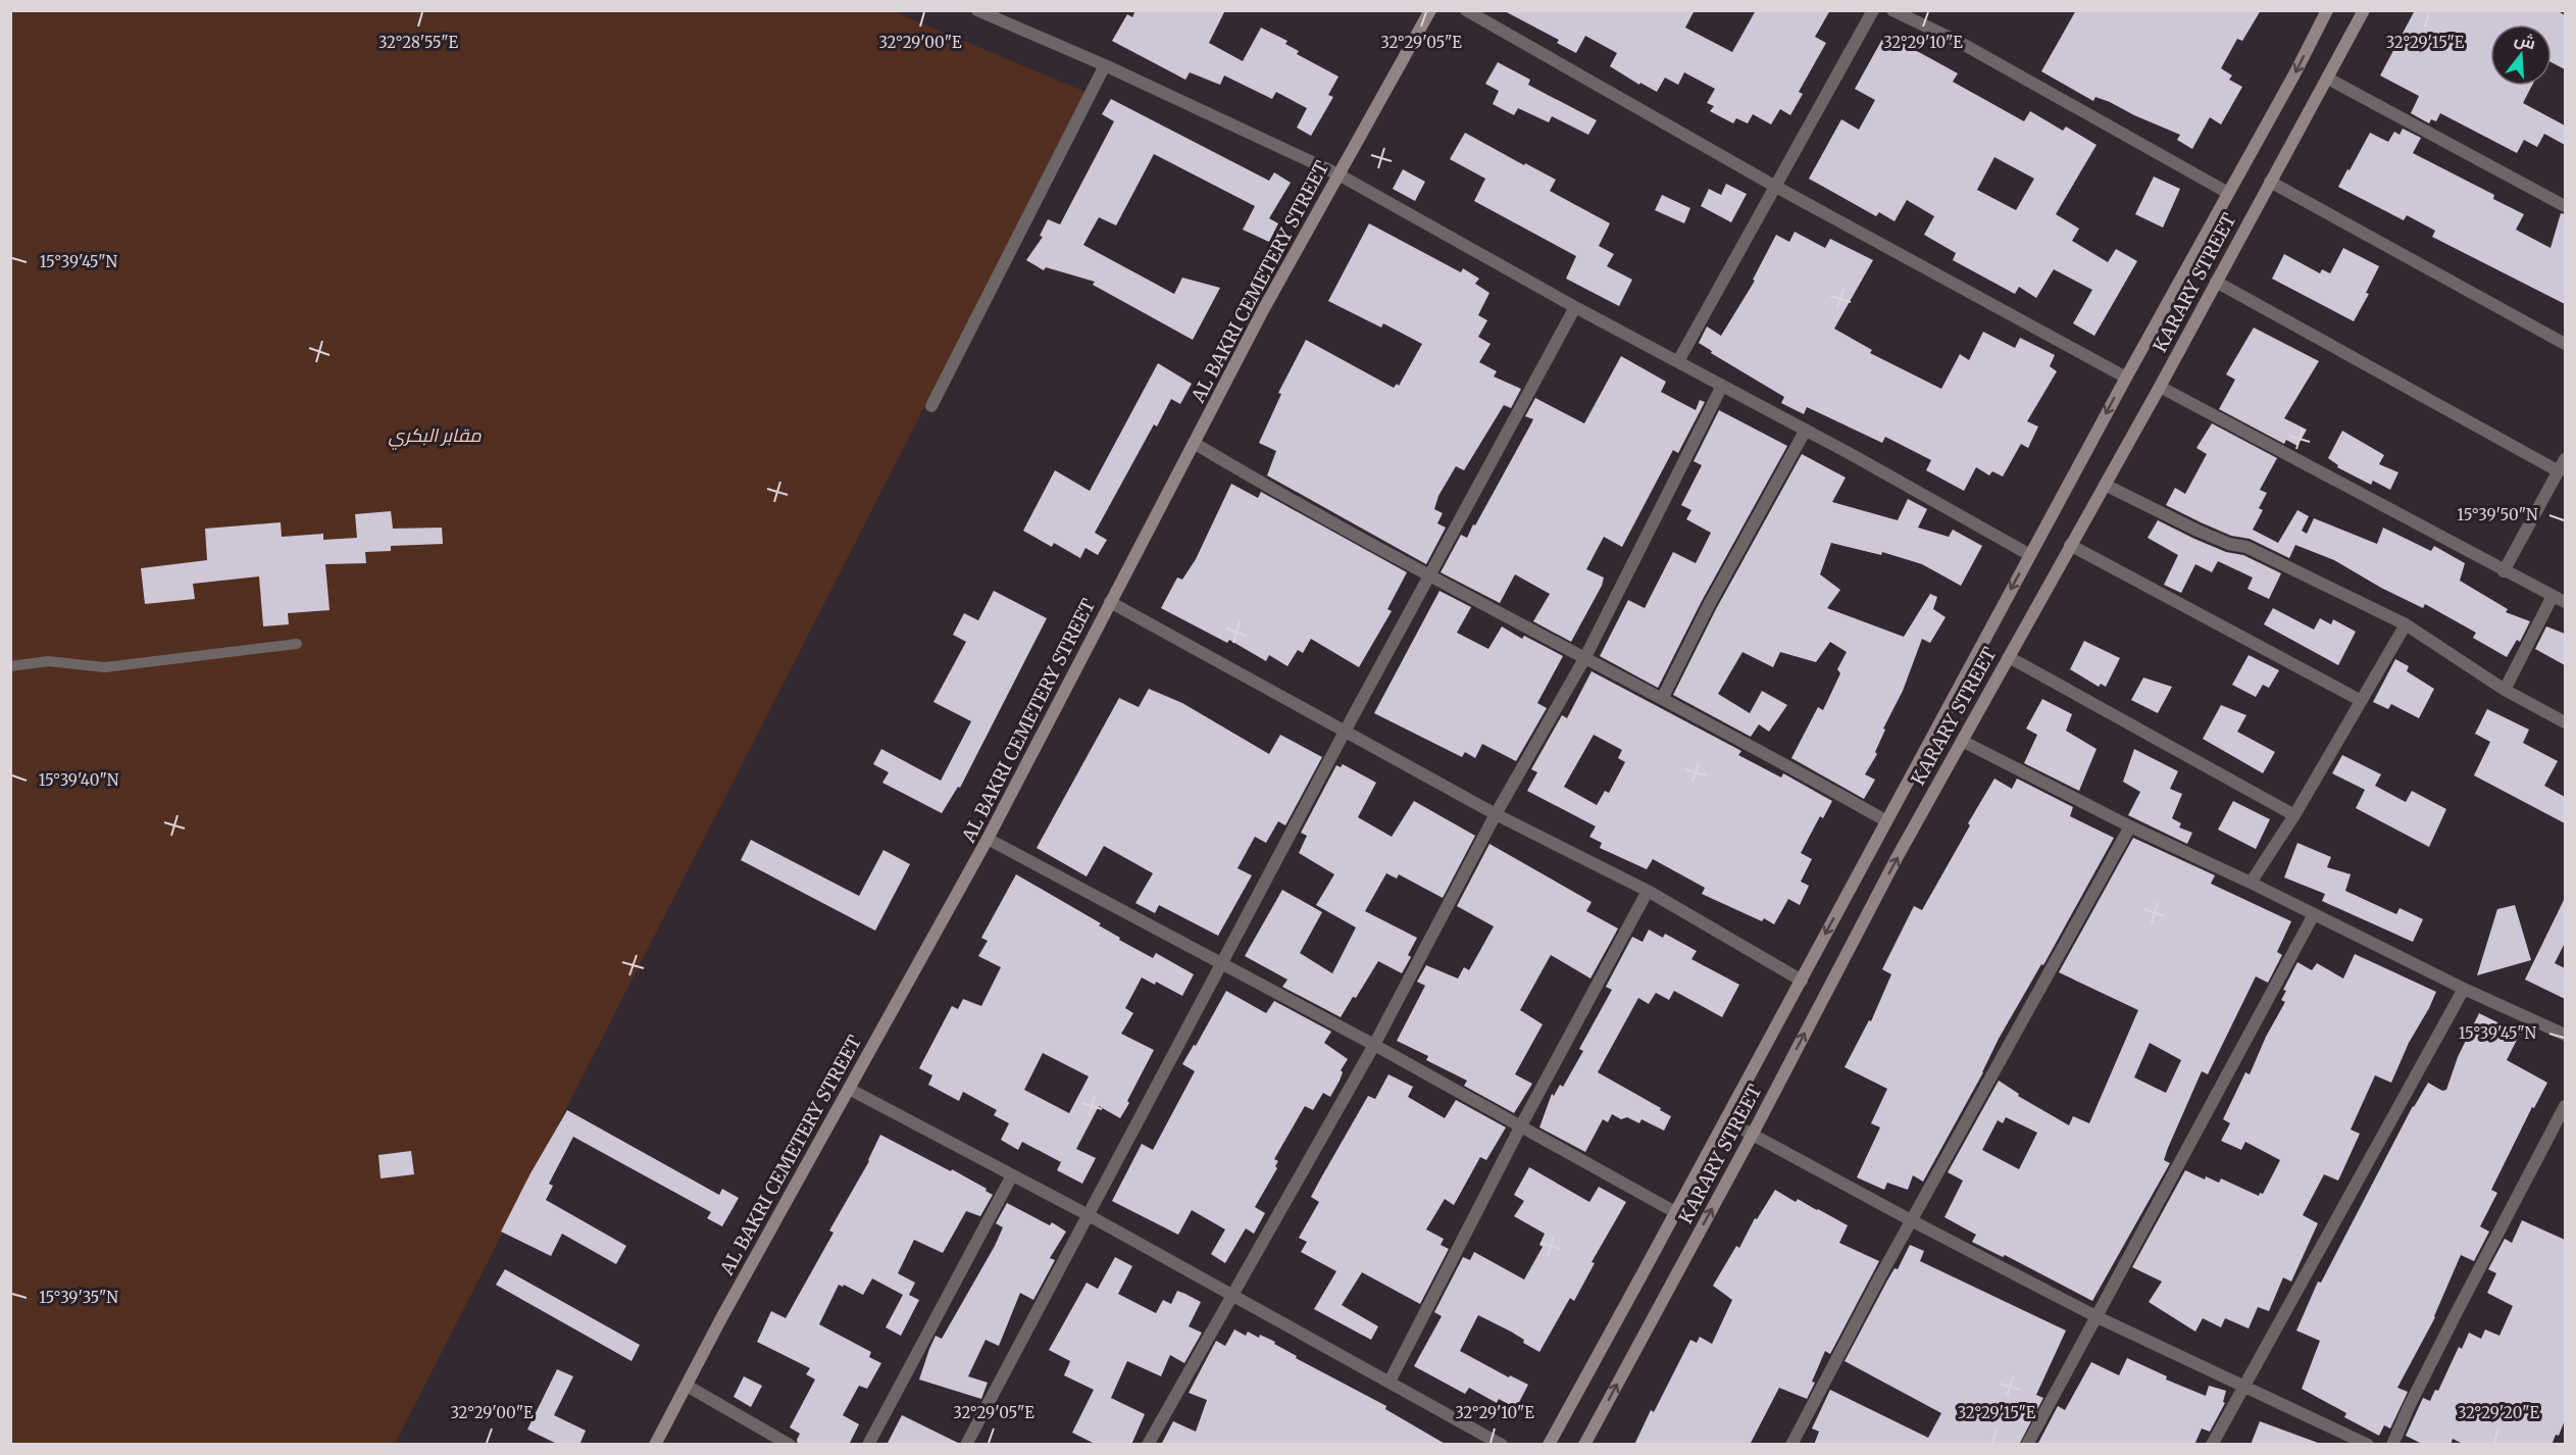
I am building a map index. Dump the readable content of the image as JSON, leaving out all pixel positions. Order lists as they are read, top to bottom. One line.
{"streets":{"main road":["AL BAKRI CEMETERY STREET","KARARY STREET"]},"parks":["مقابر البكري"],"north":"top","coordinates":["32°28'55\"E","32°29'00\"E","32°29'05\"E","32°29'10\"E","32°29'15\"E","15°39'45\"N","15°39'50\"N","15°39'40\"N","15°39'35\"N","32°29'20\"E"]}
